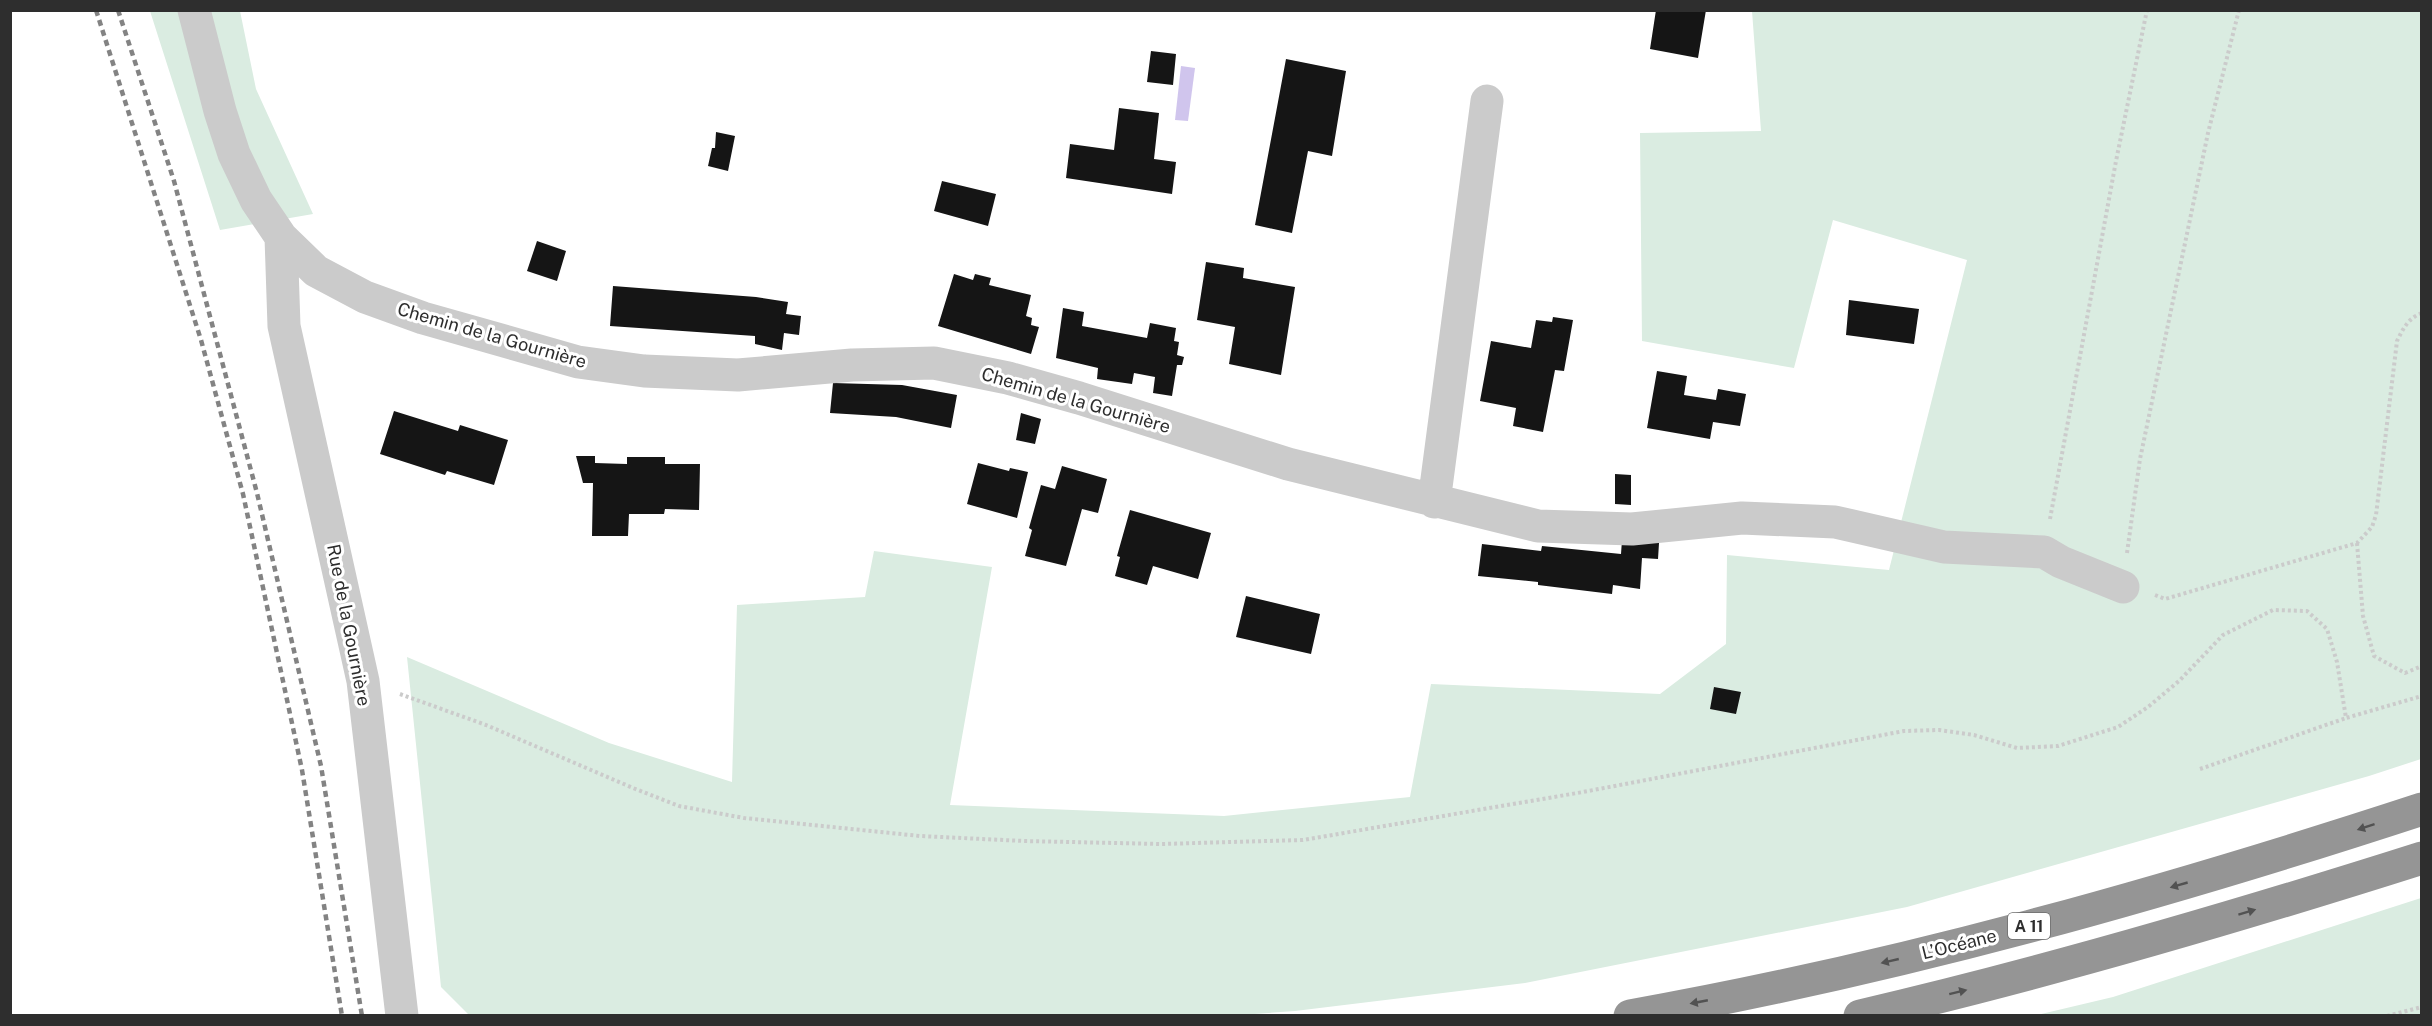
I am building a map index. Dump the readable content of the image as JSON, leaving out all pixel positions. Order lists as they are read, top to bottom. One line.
{"streets":{"highway":["A 11","L’Océane"],"street":["Chemin de la Gournière","Rue de la Gournière"]},"crossings":[["Chemin de la Gournière","Rue de la Gournière"]]}
